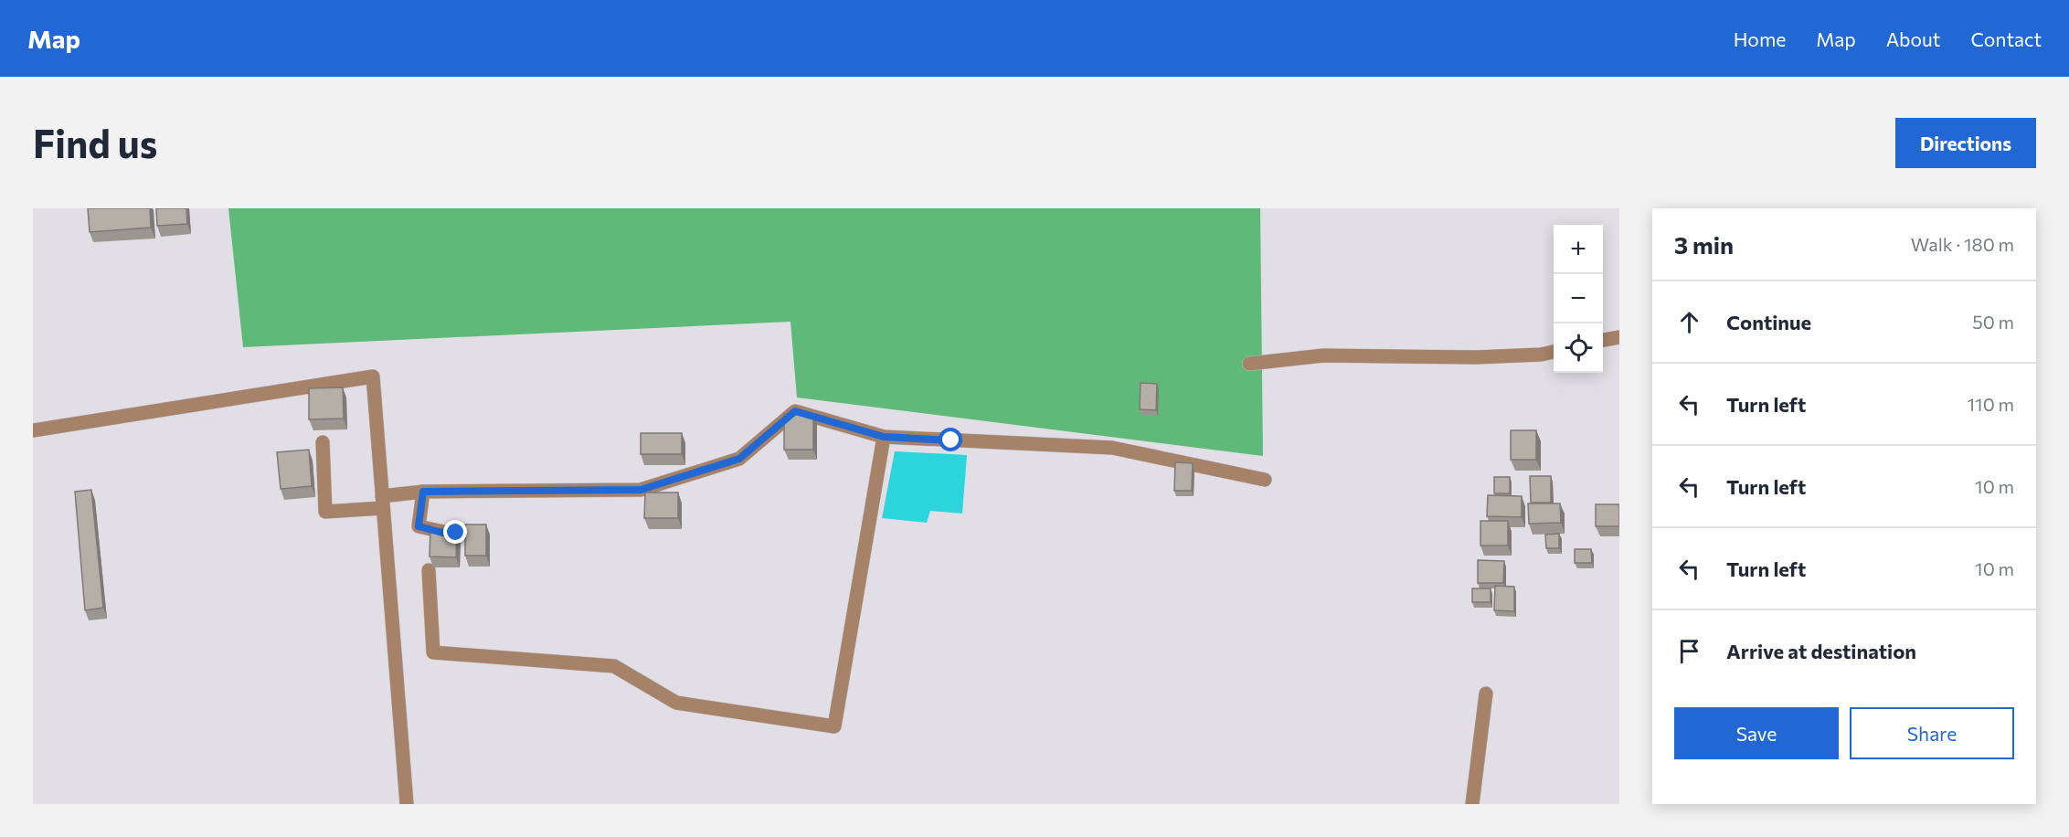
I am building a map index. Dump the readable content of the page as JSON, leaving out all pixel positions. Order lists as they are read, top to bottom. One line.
{"page":{"header":"Map","nav":["Home","Map","About","Contact"],"buttons":["Directions",["Save","Share"]],"title":"Find us","heading":["3 min","Walk · 180 m"],"map_buttons":["+","−"],"list":[["Continue","50 m"],["Turn left","110 m"],["Turn left","10 m"],["Turn left","10 m"],"Arrive at destination"]}}
